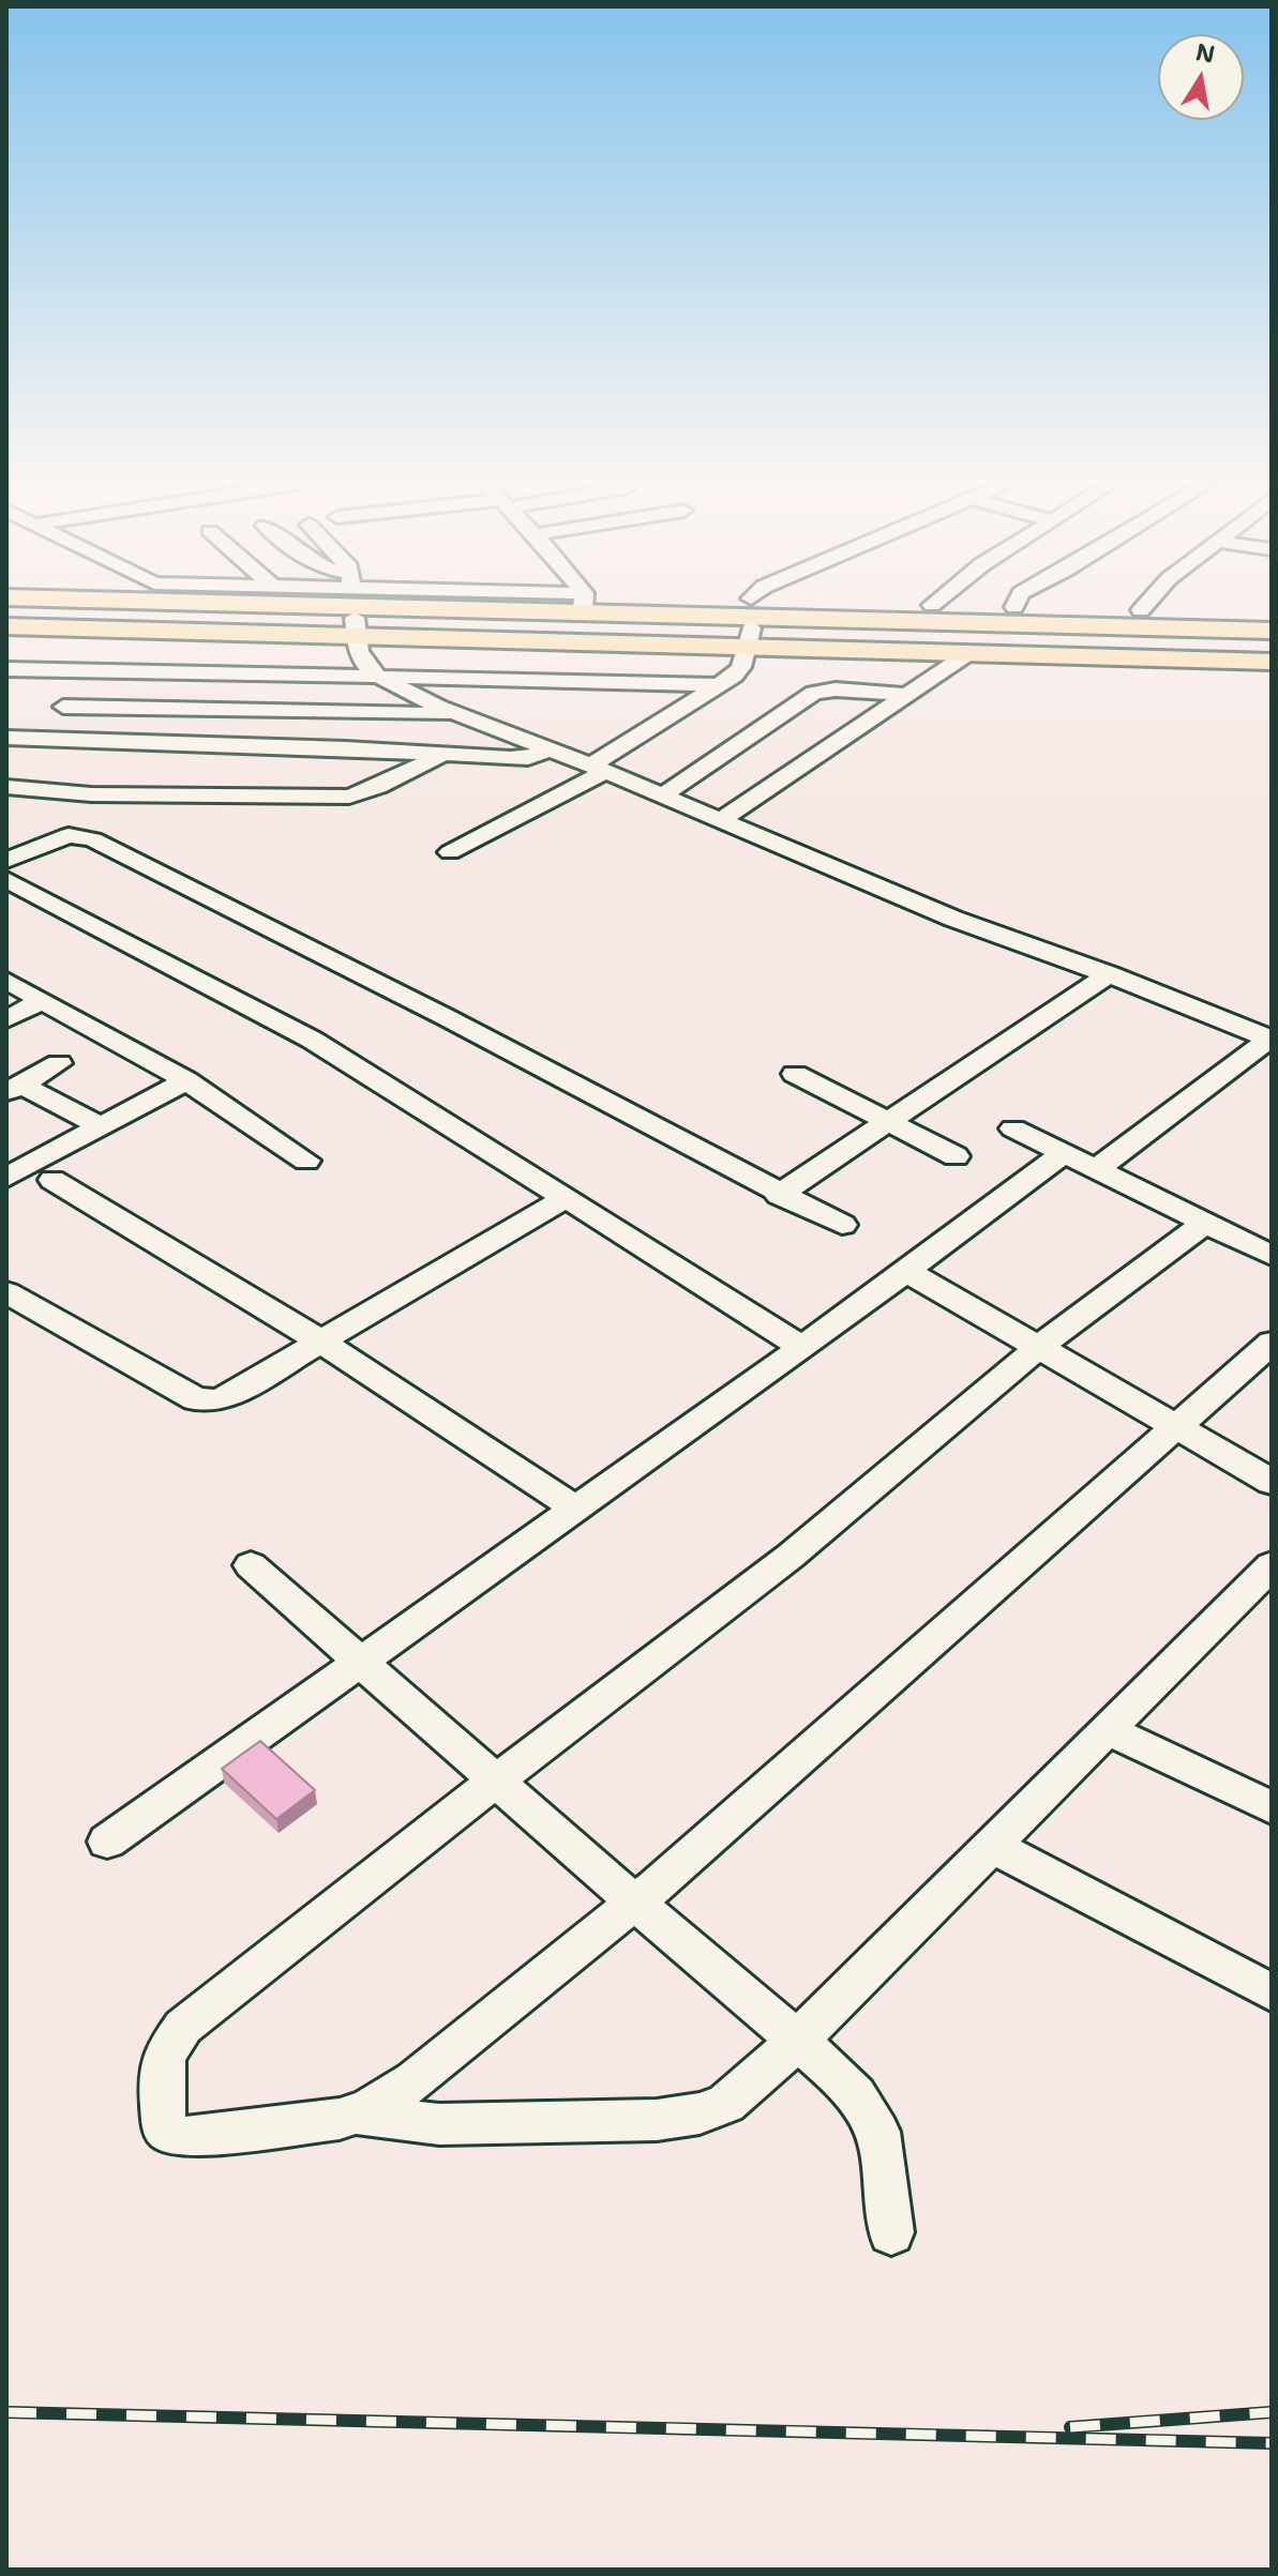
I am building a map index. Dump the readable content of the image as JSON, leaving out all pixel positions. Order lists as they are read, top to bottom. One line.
{"north":"top"}
